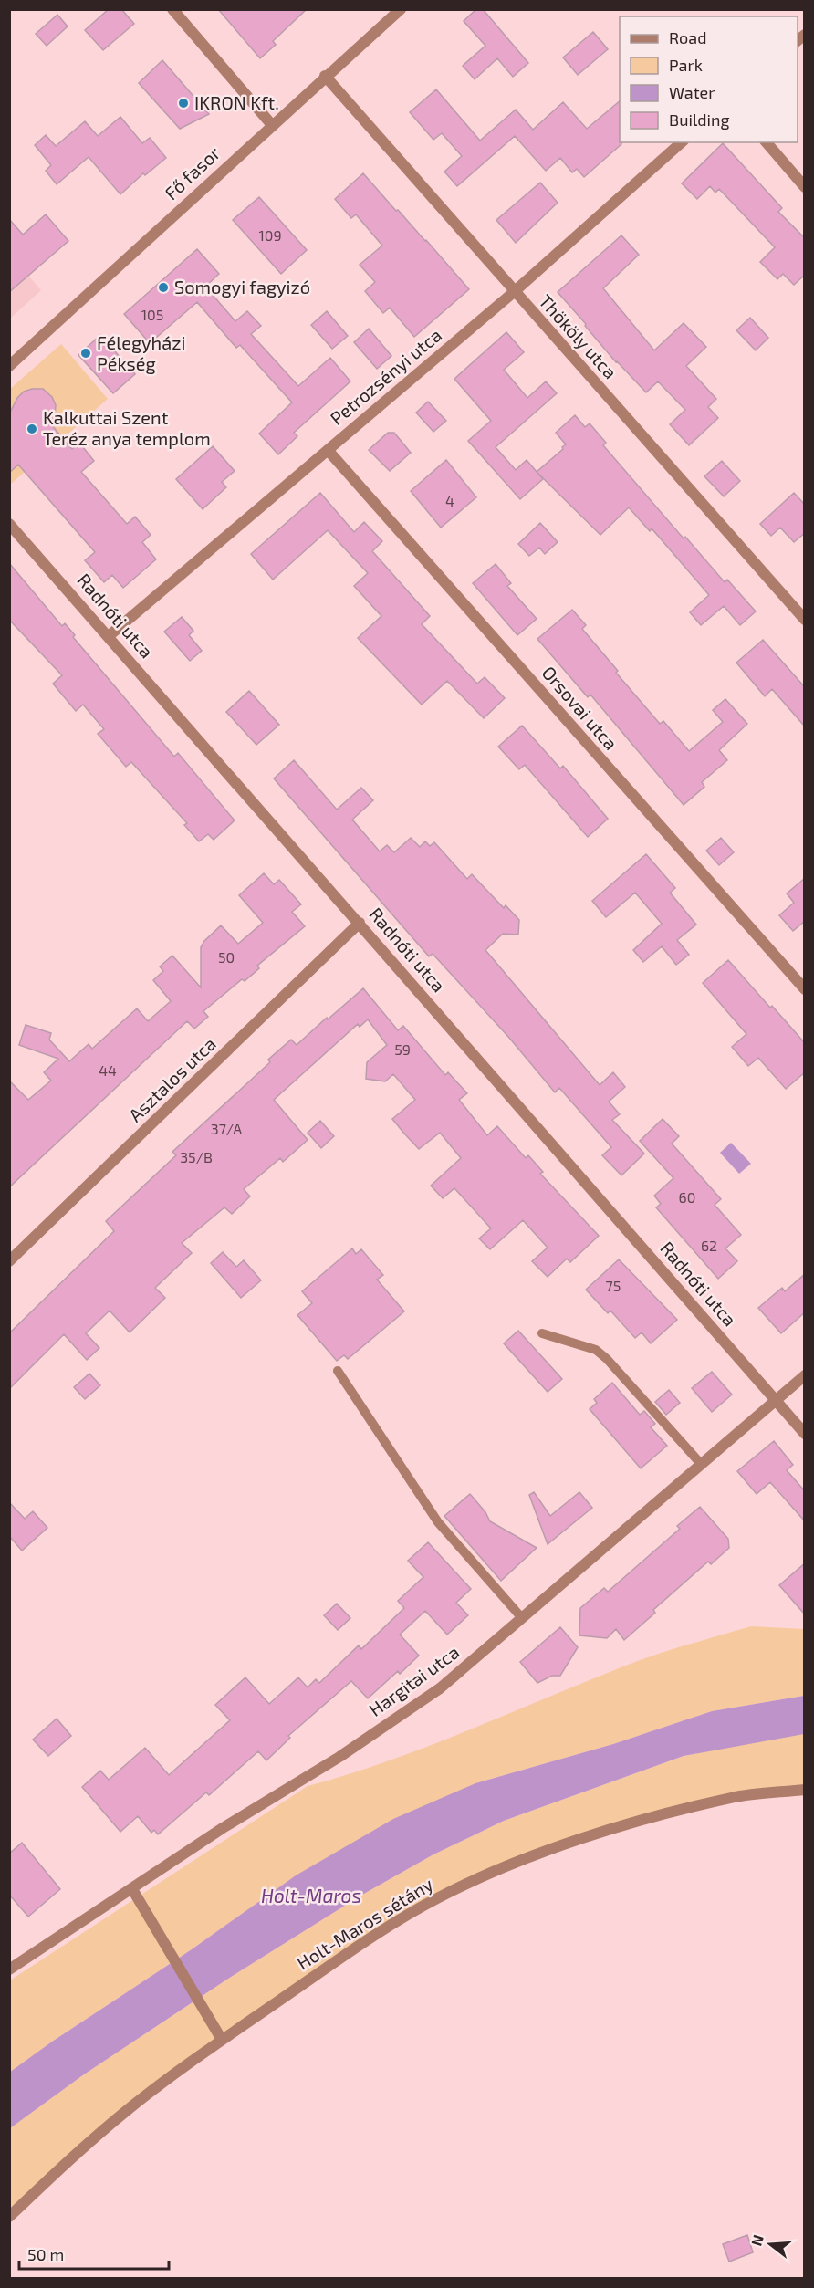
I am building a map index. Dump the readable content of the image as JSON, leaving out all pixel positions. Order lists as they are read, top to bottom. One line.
{"streets":{"street":["Fő fasor","Thököly utca","Petrozsényi utca","Radnóti utca","Orsovai utca","Asztalos utca","Hargitai utca","Holt-Maros sétány"]},"crossings":[["Fő fasor","Thököly utca"],["Thököly utca","Petrozsényi utca"],["Petrozsényi utca","Radnóti utca"],["Petrozsényi utca","Orsovai utca"],["Radnóti utca","Asztalos utca"],["Radnóti utca","Hargitai utca"]],"water":["Holt-Maros"],"places":["IKRON Kft.","Somogyi fagyizó","Félegyházi Pékség","Kalkuttai Szent Teréz anya templom"],"house_numbers":["109","105","4","50","59","44","37/A","35/B","60","62","75"],"legend":["Road","Park","Water","Building"],"scale_bar":"50 m","north":"left"}
